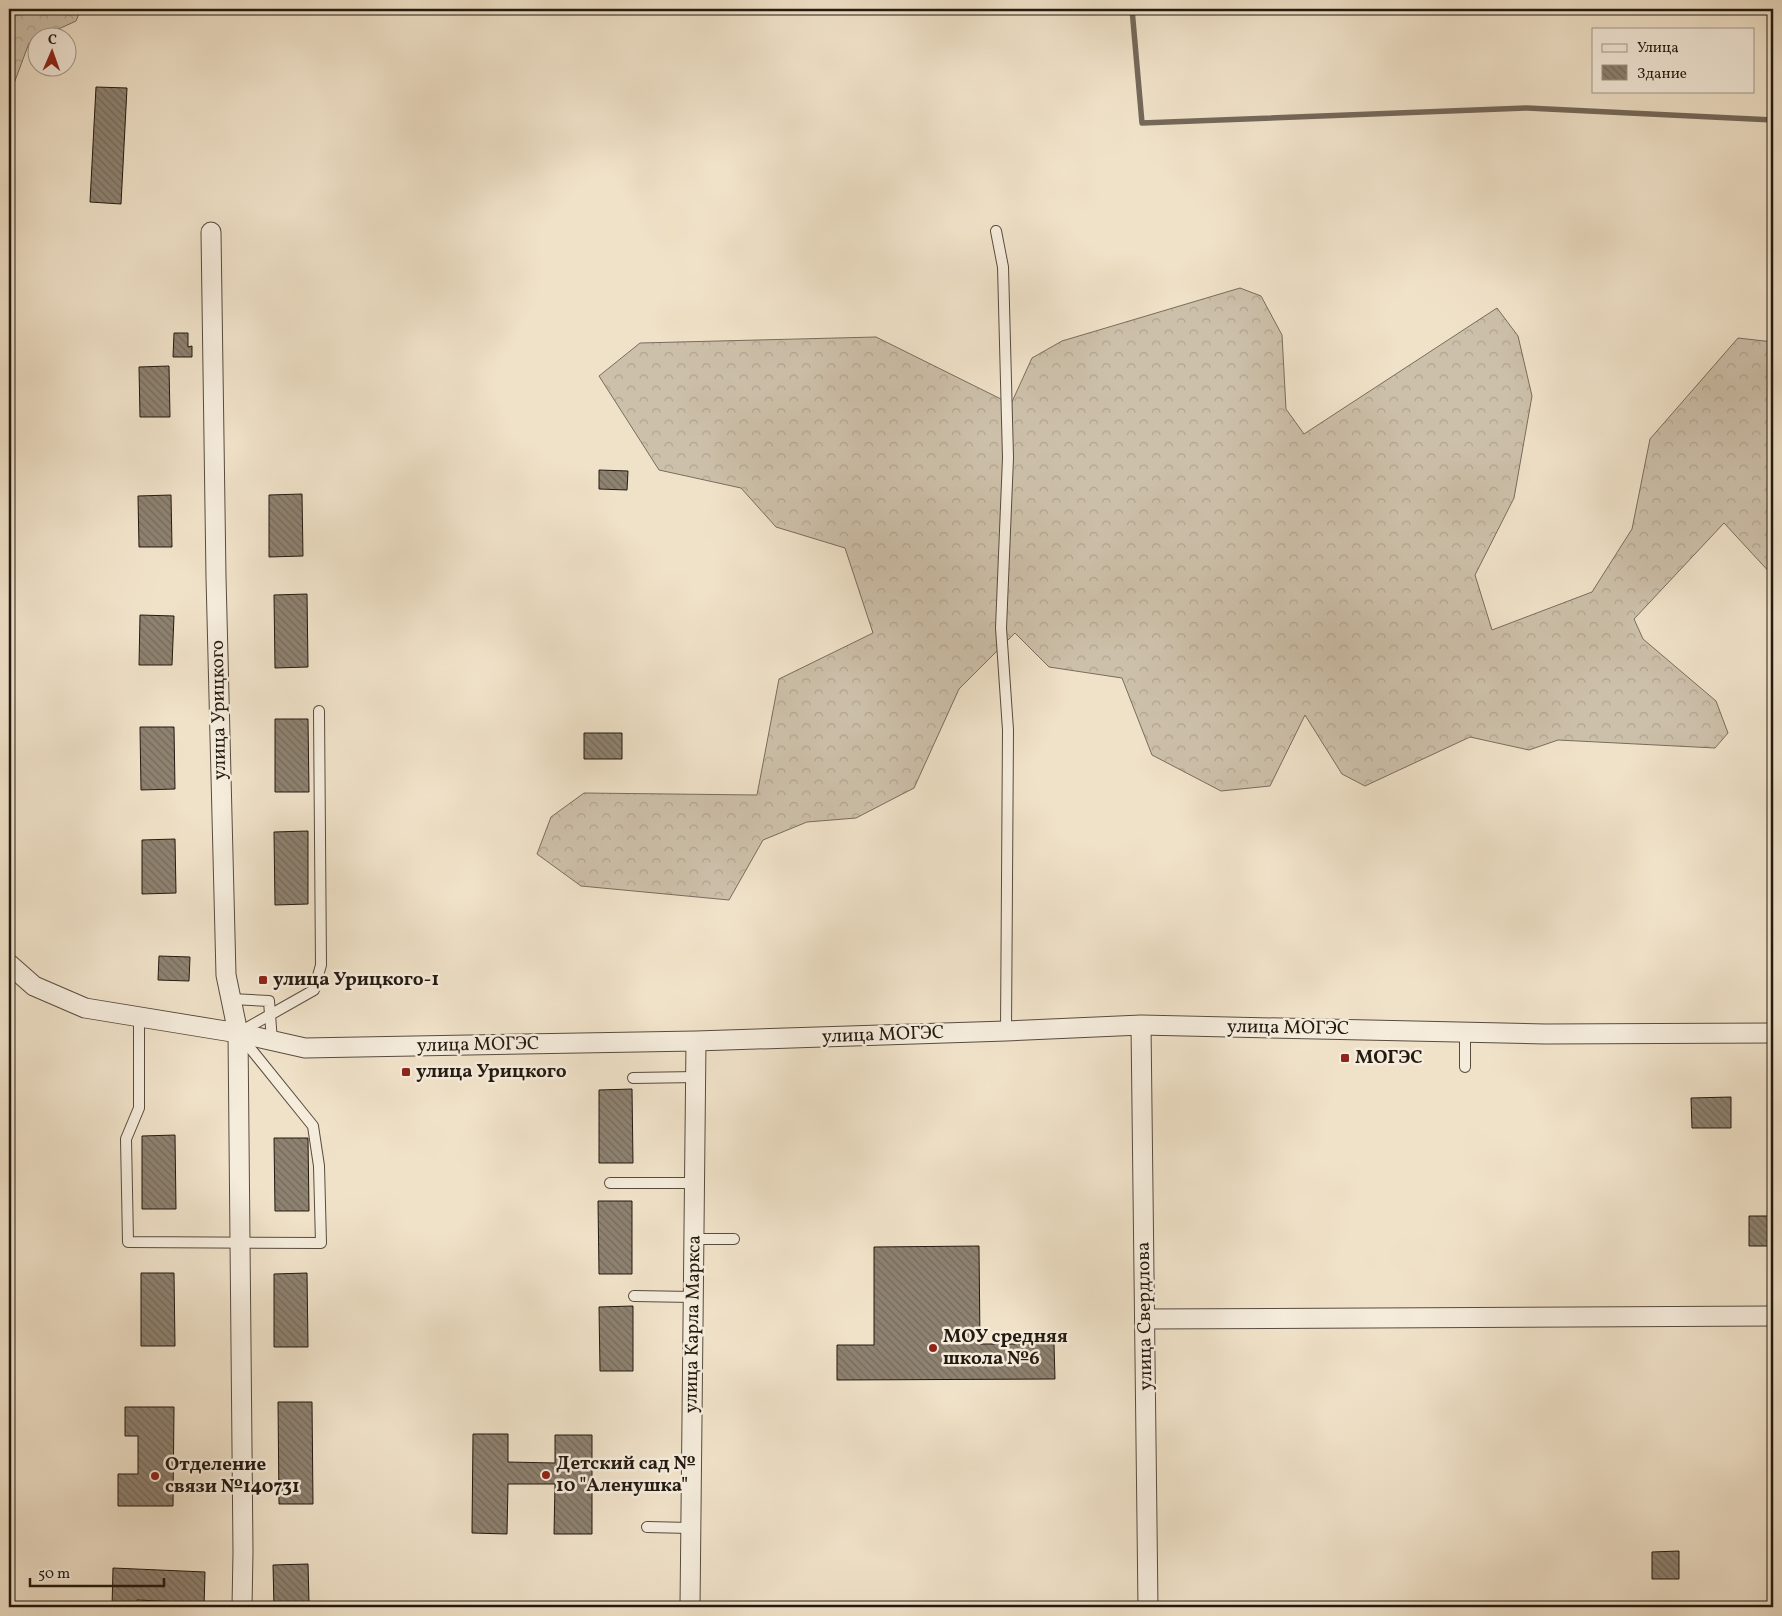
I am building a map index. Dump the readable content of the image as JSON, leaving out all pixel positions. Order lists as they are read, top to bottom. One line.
{"streets":{"street":["улица Урицкого","улица МОГЭС","улица Свердлова","улица Карла Маркса"]},"crossings":[["улица Урицкого","улица МОГЭС"],["улица МОГЭС","улица Свердлова"],["улица МОГЭС","улица Карла Маркса"]],"places":{"transit":["улица Урицкого-1","МОГЭС","улица Урицкого"],"other":["МОУ средняя школа №6","Детский сад № 10 \"Аленушка\"","Отделение связи №140731"]},"legend":["Улица","Здание"],"scale_bar":"50 m","north":"top"}
